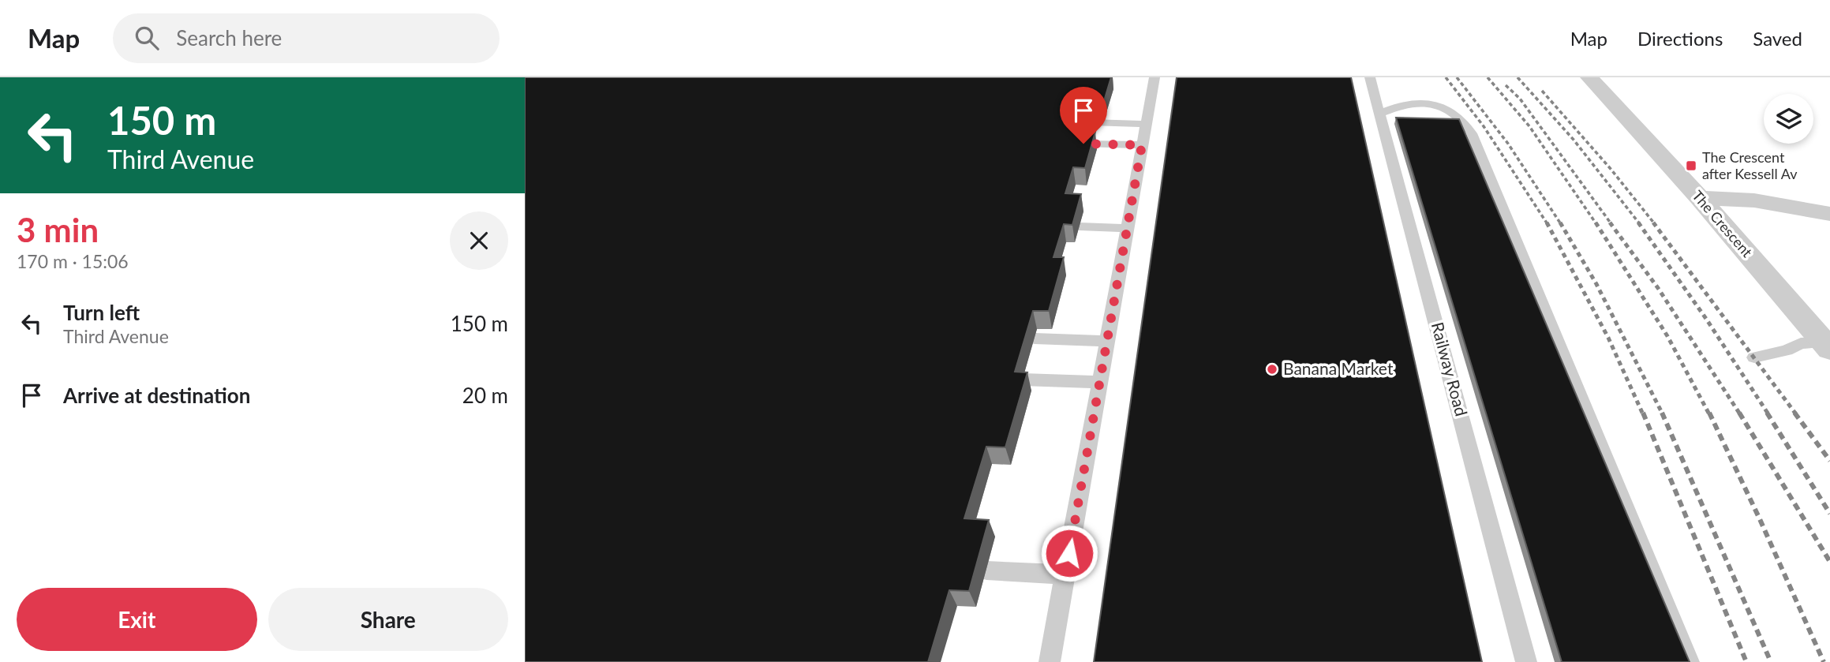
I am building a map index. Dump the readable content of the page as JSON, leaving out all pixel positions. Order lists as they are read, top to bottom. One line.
{"streets":{"street":["The Crescent"],"lane":["Railway Road"]},"places":{"transit":["The Crescent after Kessell Av"],"other":["Banana Market"]},"page":{"header":"Map","search":"Search here","nav":["Map","Directions","Saved"],"turn":["150 m","Third Avenue"],"heading":["3 min","170 m · 15:06"],"list":[{"name":"Turn left","note":"Third Avenue","value":"150 m"},{"name":"Arrive at destination","value":"20 m"}],"buttons":["Exit","Share"]}}
